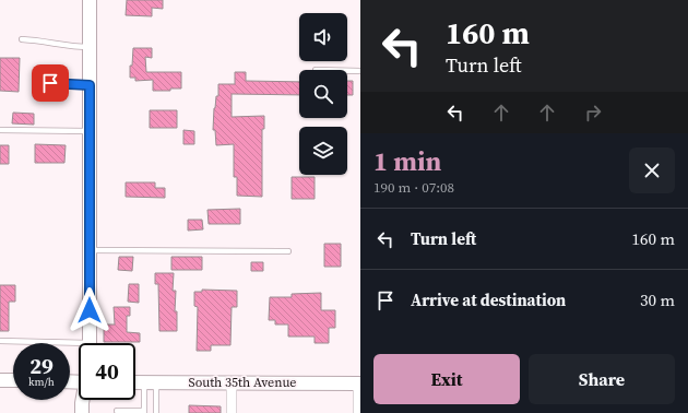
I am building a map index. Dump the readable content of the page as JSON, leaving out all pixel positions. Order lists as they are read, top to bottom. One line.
{"streets":{"street":["South 35th Avenue"]},"page":{"turn":["160 m","Turn left"],"heading":["1 min","190 m · 07:08"],"list":[{"name":"Turn left","value":"160 m"},{"name":"Arrive at destination","value":"30 m"}],"speed":"29 km/h","limit":"40","buttons":["Exit","Share"]}}
